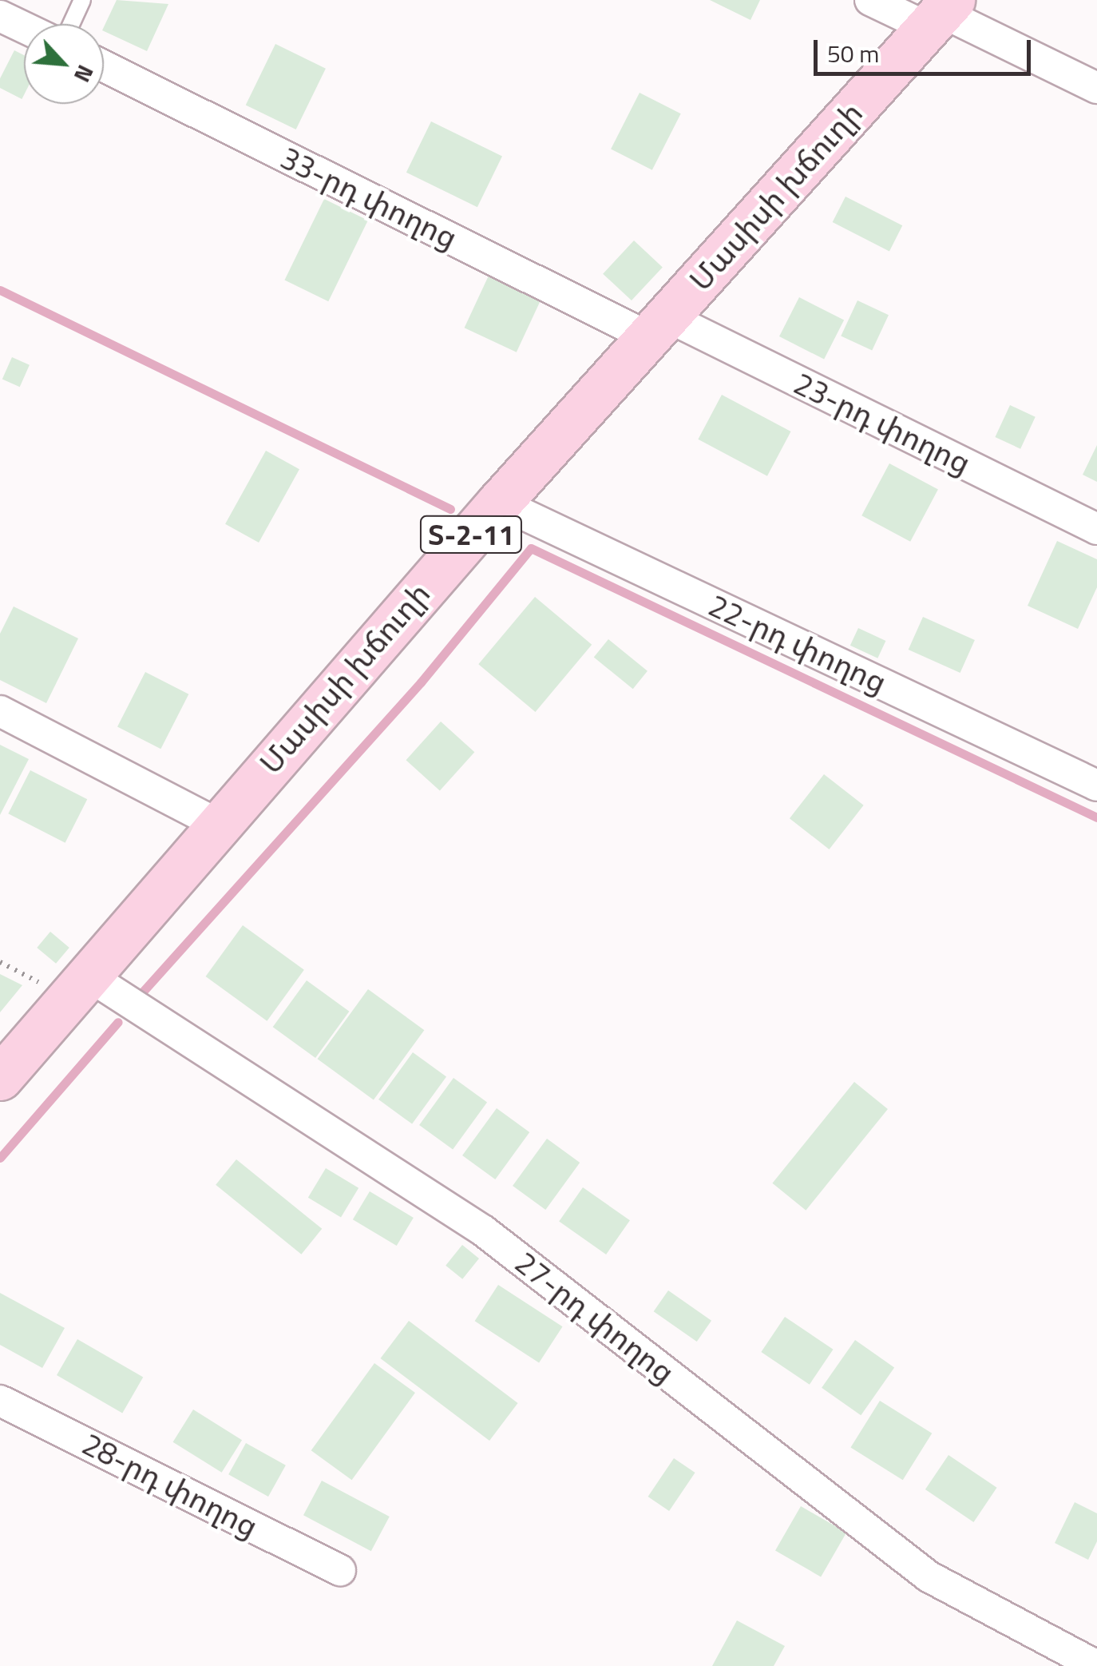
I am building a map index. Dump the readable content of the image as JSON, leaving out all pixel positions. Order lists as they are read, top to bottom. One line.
{"streets":{"main road":["Մասիսի խճուղի","Տ-2-11"],"street":["33-րդ փողոց","23-րդ փողոց","22-րդ փողոց","27-րդ փողոց","28-րդ փողոց"]},"crossings":[["Մասիսի խճուղի","33-րդ փողոց"],["Մասիսի խճուղի","23-րդ փողոց"],["Մասիսի խճուղի","22-րդ փողոց"],["Մասիսի խճուղի","27-րդ փողոց"],["33-րդ փողոց","23-րդ փողոց"]],"scale_bar":"50 m","north":"bottom right"}
